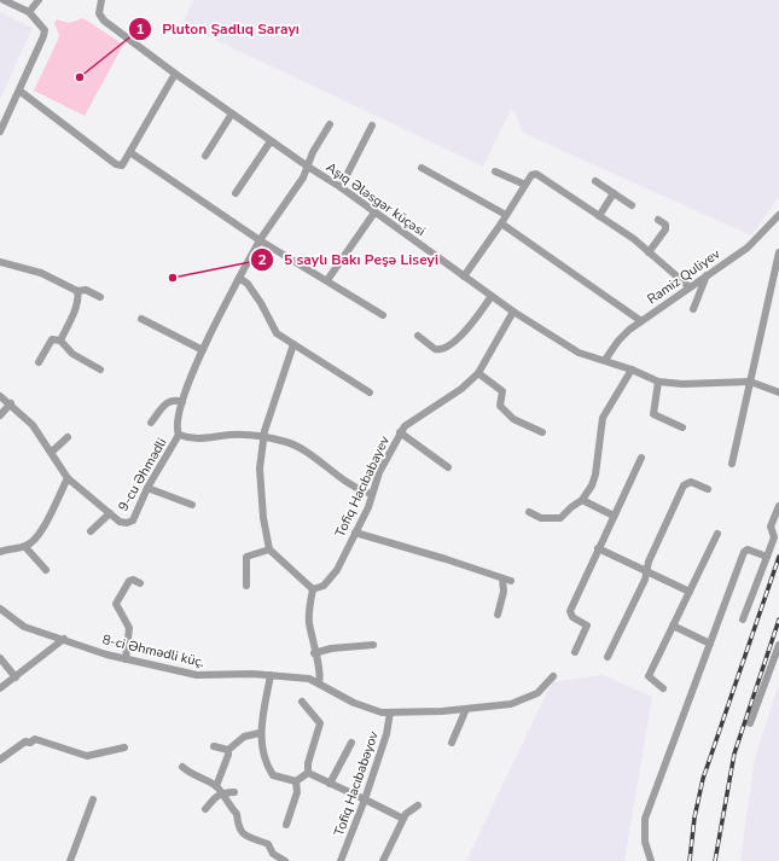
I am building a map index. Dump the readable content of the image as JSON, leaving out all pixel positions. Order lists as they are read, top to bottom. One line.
{"streets":{"street":["Aşıq Ələsgər küçəsi","Ramiz Quliyev","9-cu Əhmədli","Tofiq Hacıbabayev","8-ci Əhmədli küç.","Tofiq Hacıbabəyov"]},"crossings":[["Aşıq Ələsgər küçəsi","Ramiz Quliyev"],["Aşıq Ələsgər küçəsi","Tofiq Hacıbabayev"],["9-cu Əhmədli","Tofiq Hacıbabayev"],["8-ci Əhmədli küç.","Tofiq Hacıbabəyov"]],"places":["Pluton Şadlıq Sarayı","5 saylı Bakı Peşə Liseyi"]}
